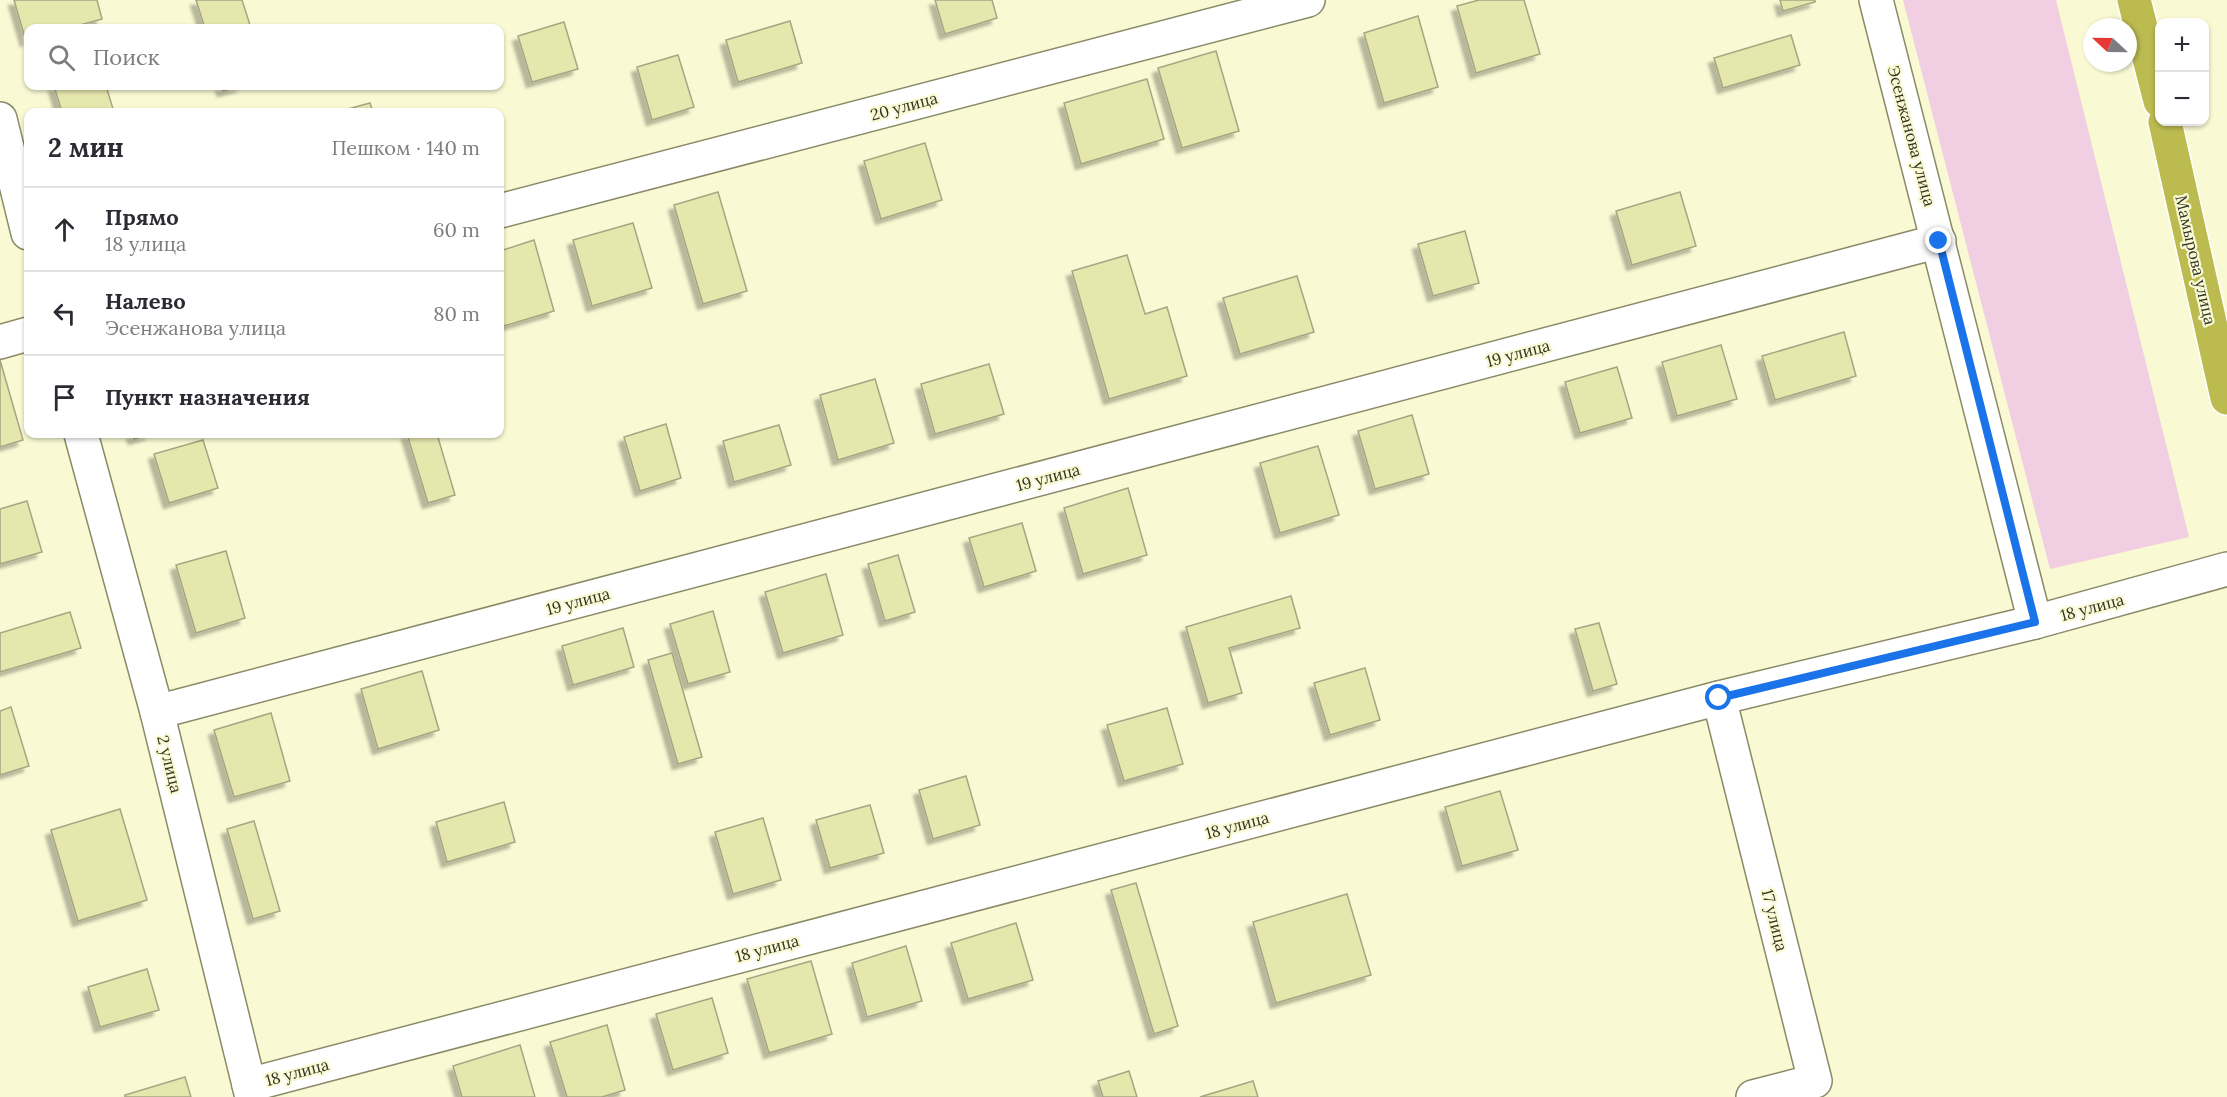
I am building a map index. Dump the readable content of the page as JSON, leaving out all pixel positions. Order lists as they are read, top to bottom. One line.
{"streets":{"highway":["Мамырова улица"],"street":["20 улица","Эсенжанова улица","19 улица","18 улица","2 улица","17 улица"]},"crossings":[["Эсенжанова улица","19 улица"],["Эсенжанова улица","18 улица"],["19 улица","2 улица"],["18 улица","2 улица"],["18 улица","17 улица"]],"north":"left","page":{"map_buttons":["+","−"],"search":"Поиск","heading":["2 мин","Пешком · 140 m"],"list":[["Прямо","18 улица","60 m"],["Налево","Эсенжанова улица","80 m"],"Пункт назначения"]}}
